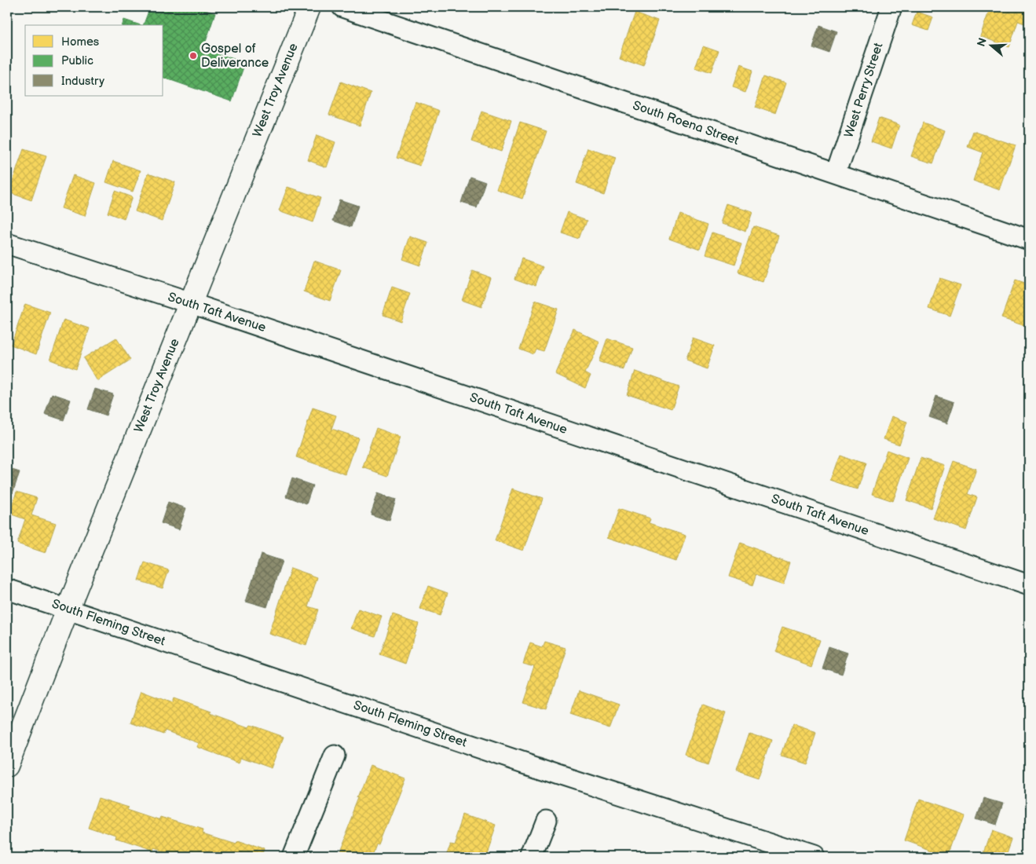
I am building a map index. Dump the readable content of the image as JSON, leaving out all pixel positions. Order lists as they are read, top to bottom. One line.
{"streets":{"street":["West Troy Avenue","West Perry Street","South Roena Street","South Taft Avenue","South Fleming Street"]},"crossings":[["West Troy Avenue","South Taft Avenue"],["West Troy Avenue","South Fleming Street"],["West Perry Street","South Roena Street"]],"places":["Gospel of Deliverance"],"legend":["Homes","Public","Industry"],"north":"left"}
